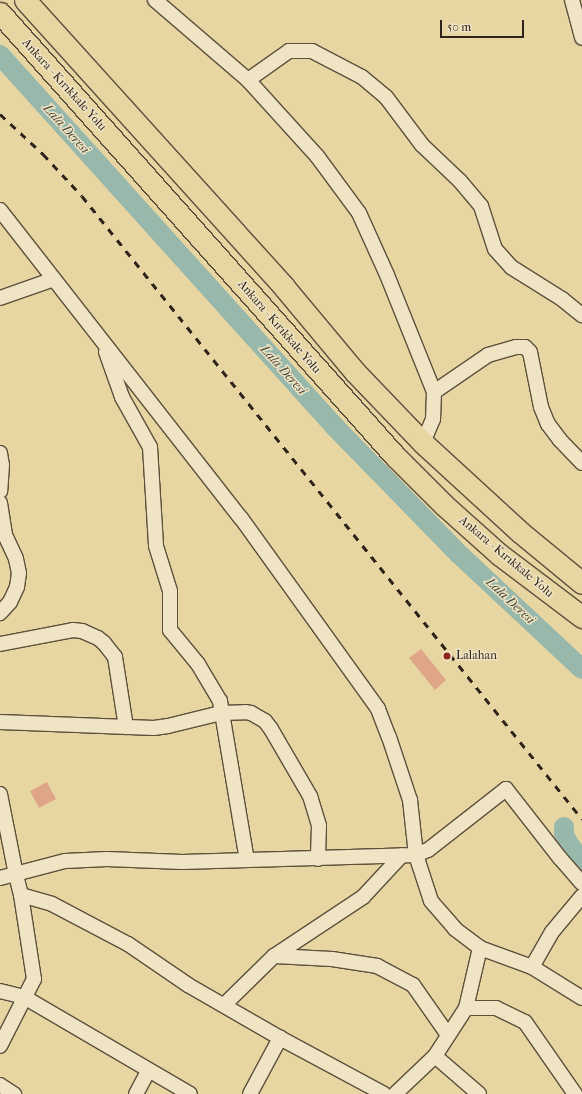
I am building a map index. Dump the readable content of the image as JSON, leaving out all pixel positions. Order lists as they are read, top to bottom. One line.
{"streets":{"highway":["Ankara - Kırıkkale Yolu"]},"water":["Lala Deresi"],"places":["Lalahan"],"scale_bar":"50 m"}
